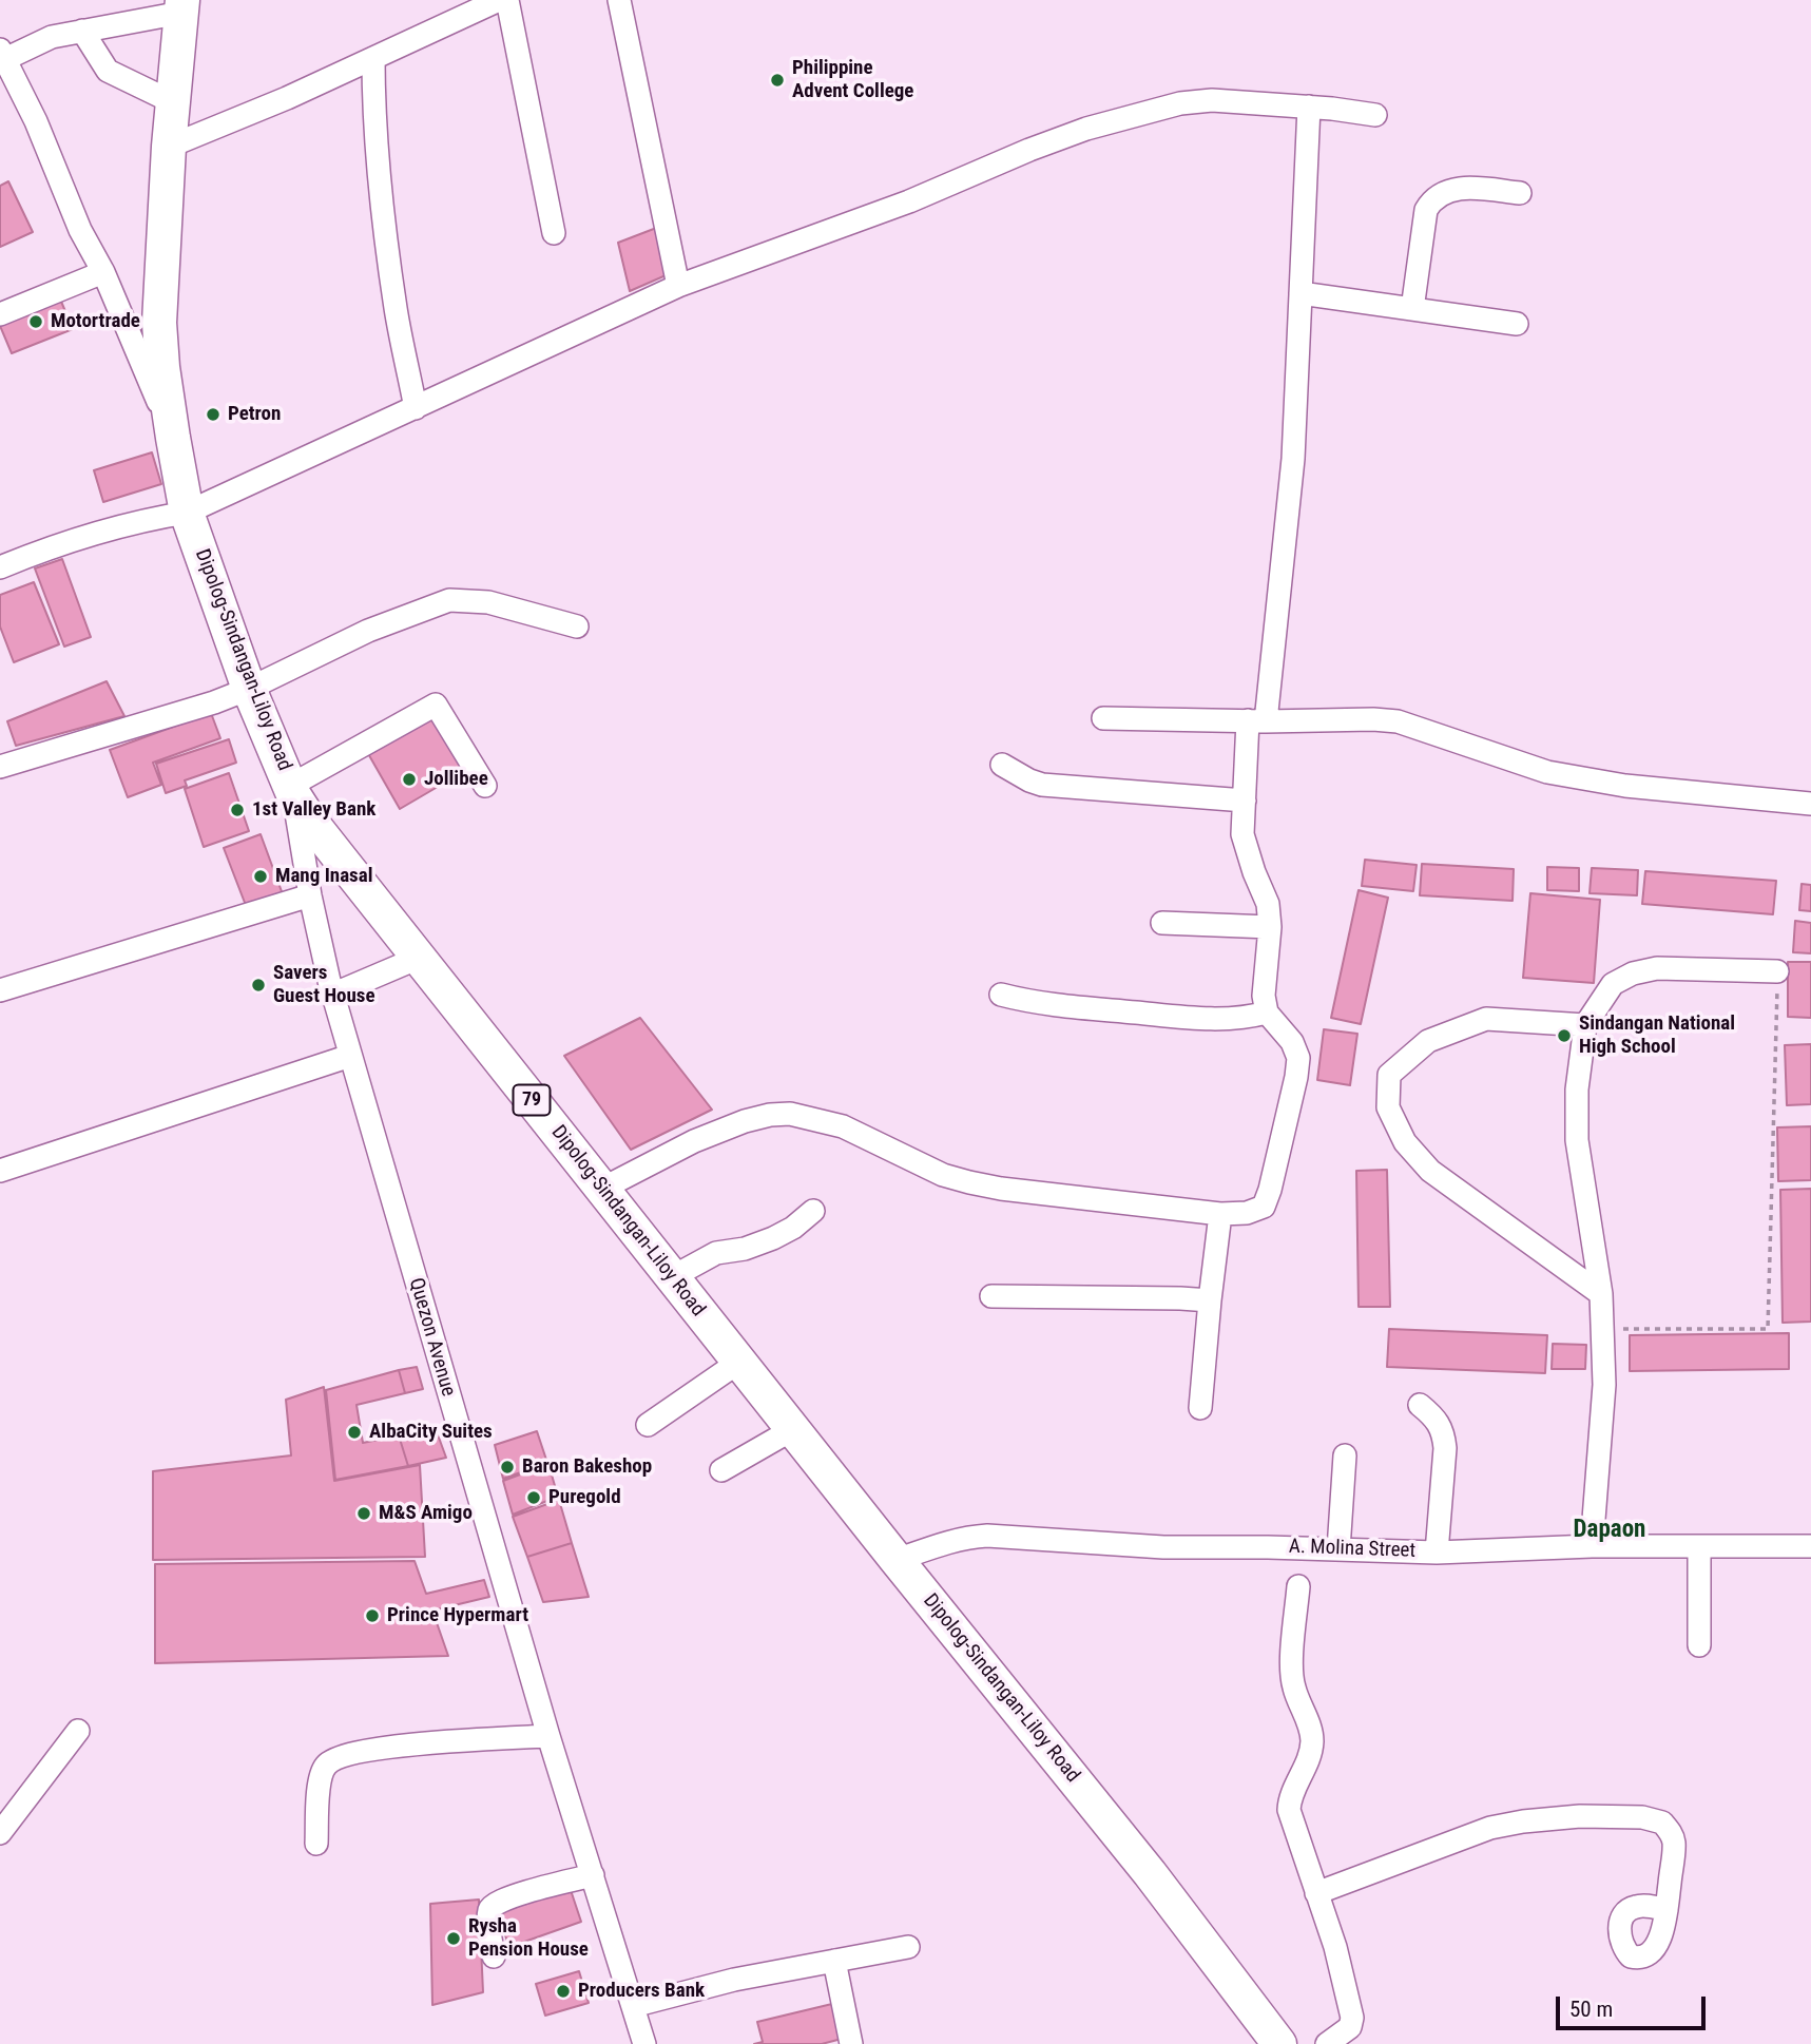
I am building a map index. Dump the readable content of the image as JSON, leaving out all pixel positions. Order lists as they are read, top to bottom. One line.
{"streets":{"highway":["Dipolog-Sindangan-Liloy Road","79"],"street":["Quezon Avenue","A. Molina Street"]},"crossings":[["Dipolog-Sindangan-Liloy Road","Quezon Avenue"],["Dipolog-Sindangan-Liloy Road","A. Molina Street"]],"districts":["Dapaon"],"places":["Philippine Advent College","Motortrade","Petron","Jollibee","1st Valley Bank","Mang Inasal","Savers Guest House","Sindangan National High School","AlbaCity Suites","Baron Bakeshop","Puregold","M&S Amigo","Prince Hypermart","Rysha Pension House","Producers Bank"],"scale_bar":"50 m"}
